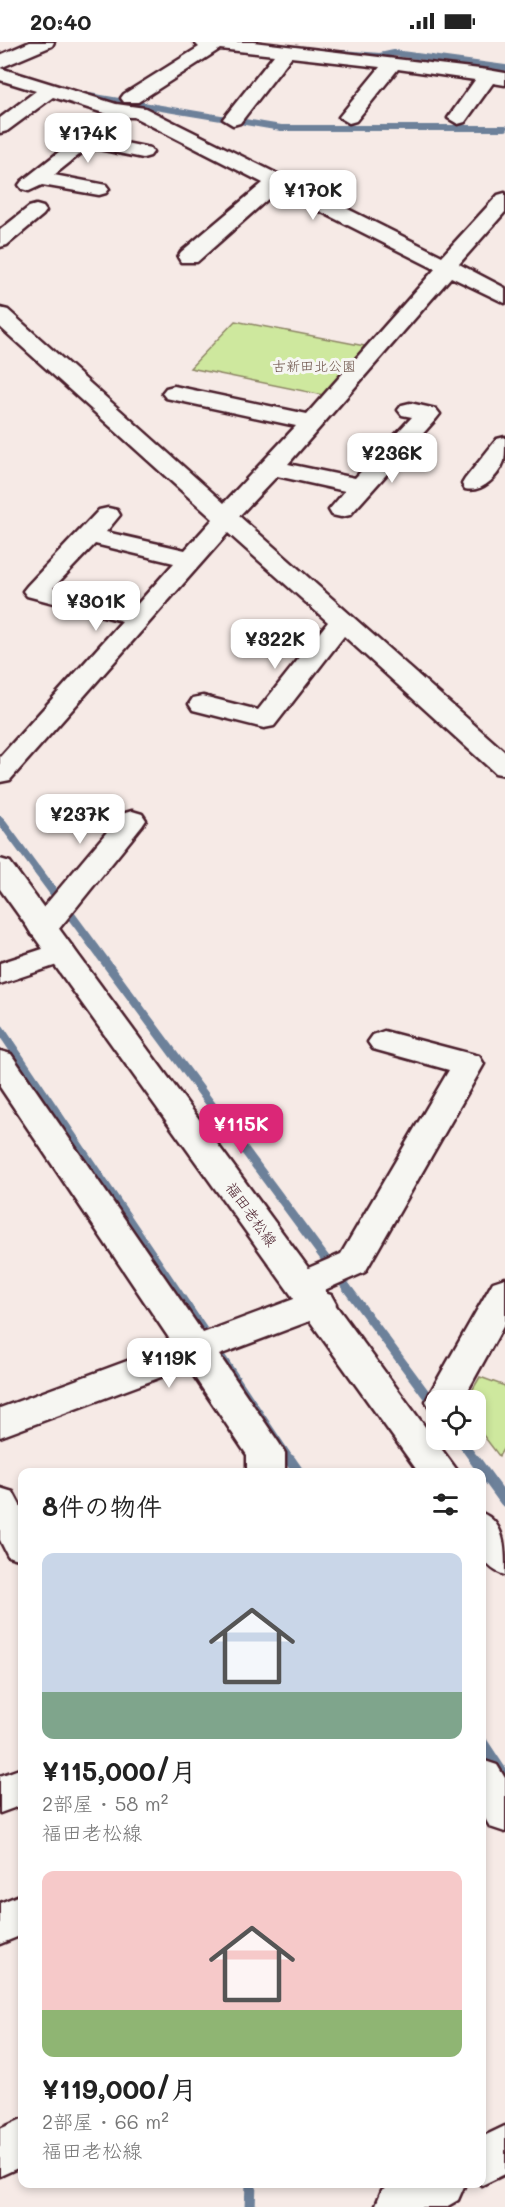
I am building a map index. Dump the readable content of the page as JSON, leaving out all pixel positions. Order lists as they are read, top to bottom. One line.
{"streets":{"street":["福田老松線"]},"parks":["古新田北公園"],"page":{"status":"20:40","price":["¥174K","¥170K","¥236K","¥301K","¥322K","¥237K","¥115K","¥119K"],"heading":"8件の物件","list":[{"name":"¥115,000/月","note":"2部屋 · 58 m² · 福田老松線"},{"name":"¥119,000/月","note":"2部屋 · 66 m² · 福田老松線"}]}}
